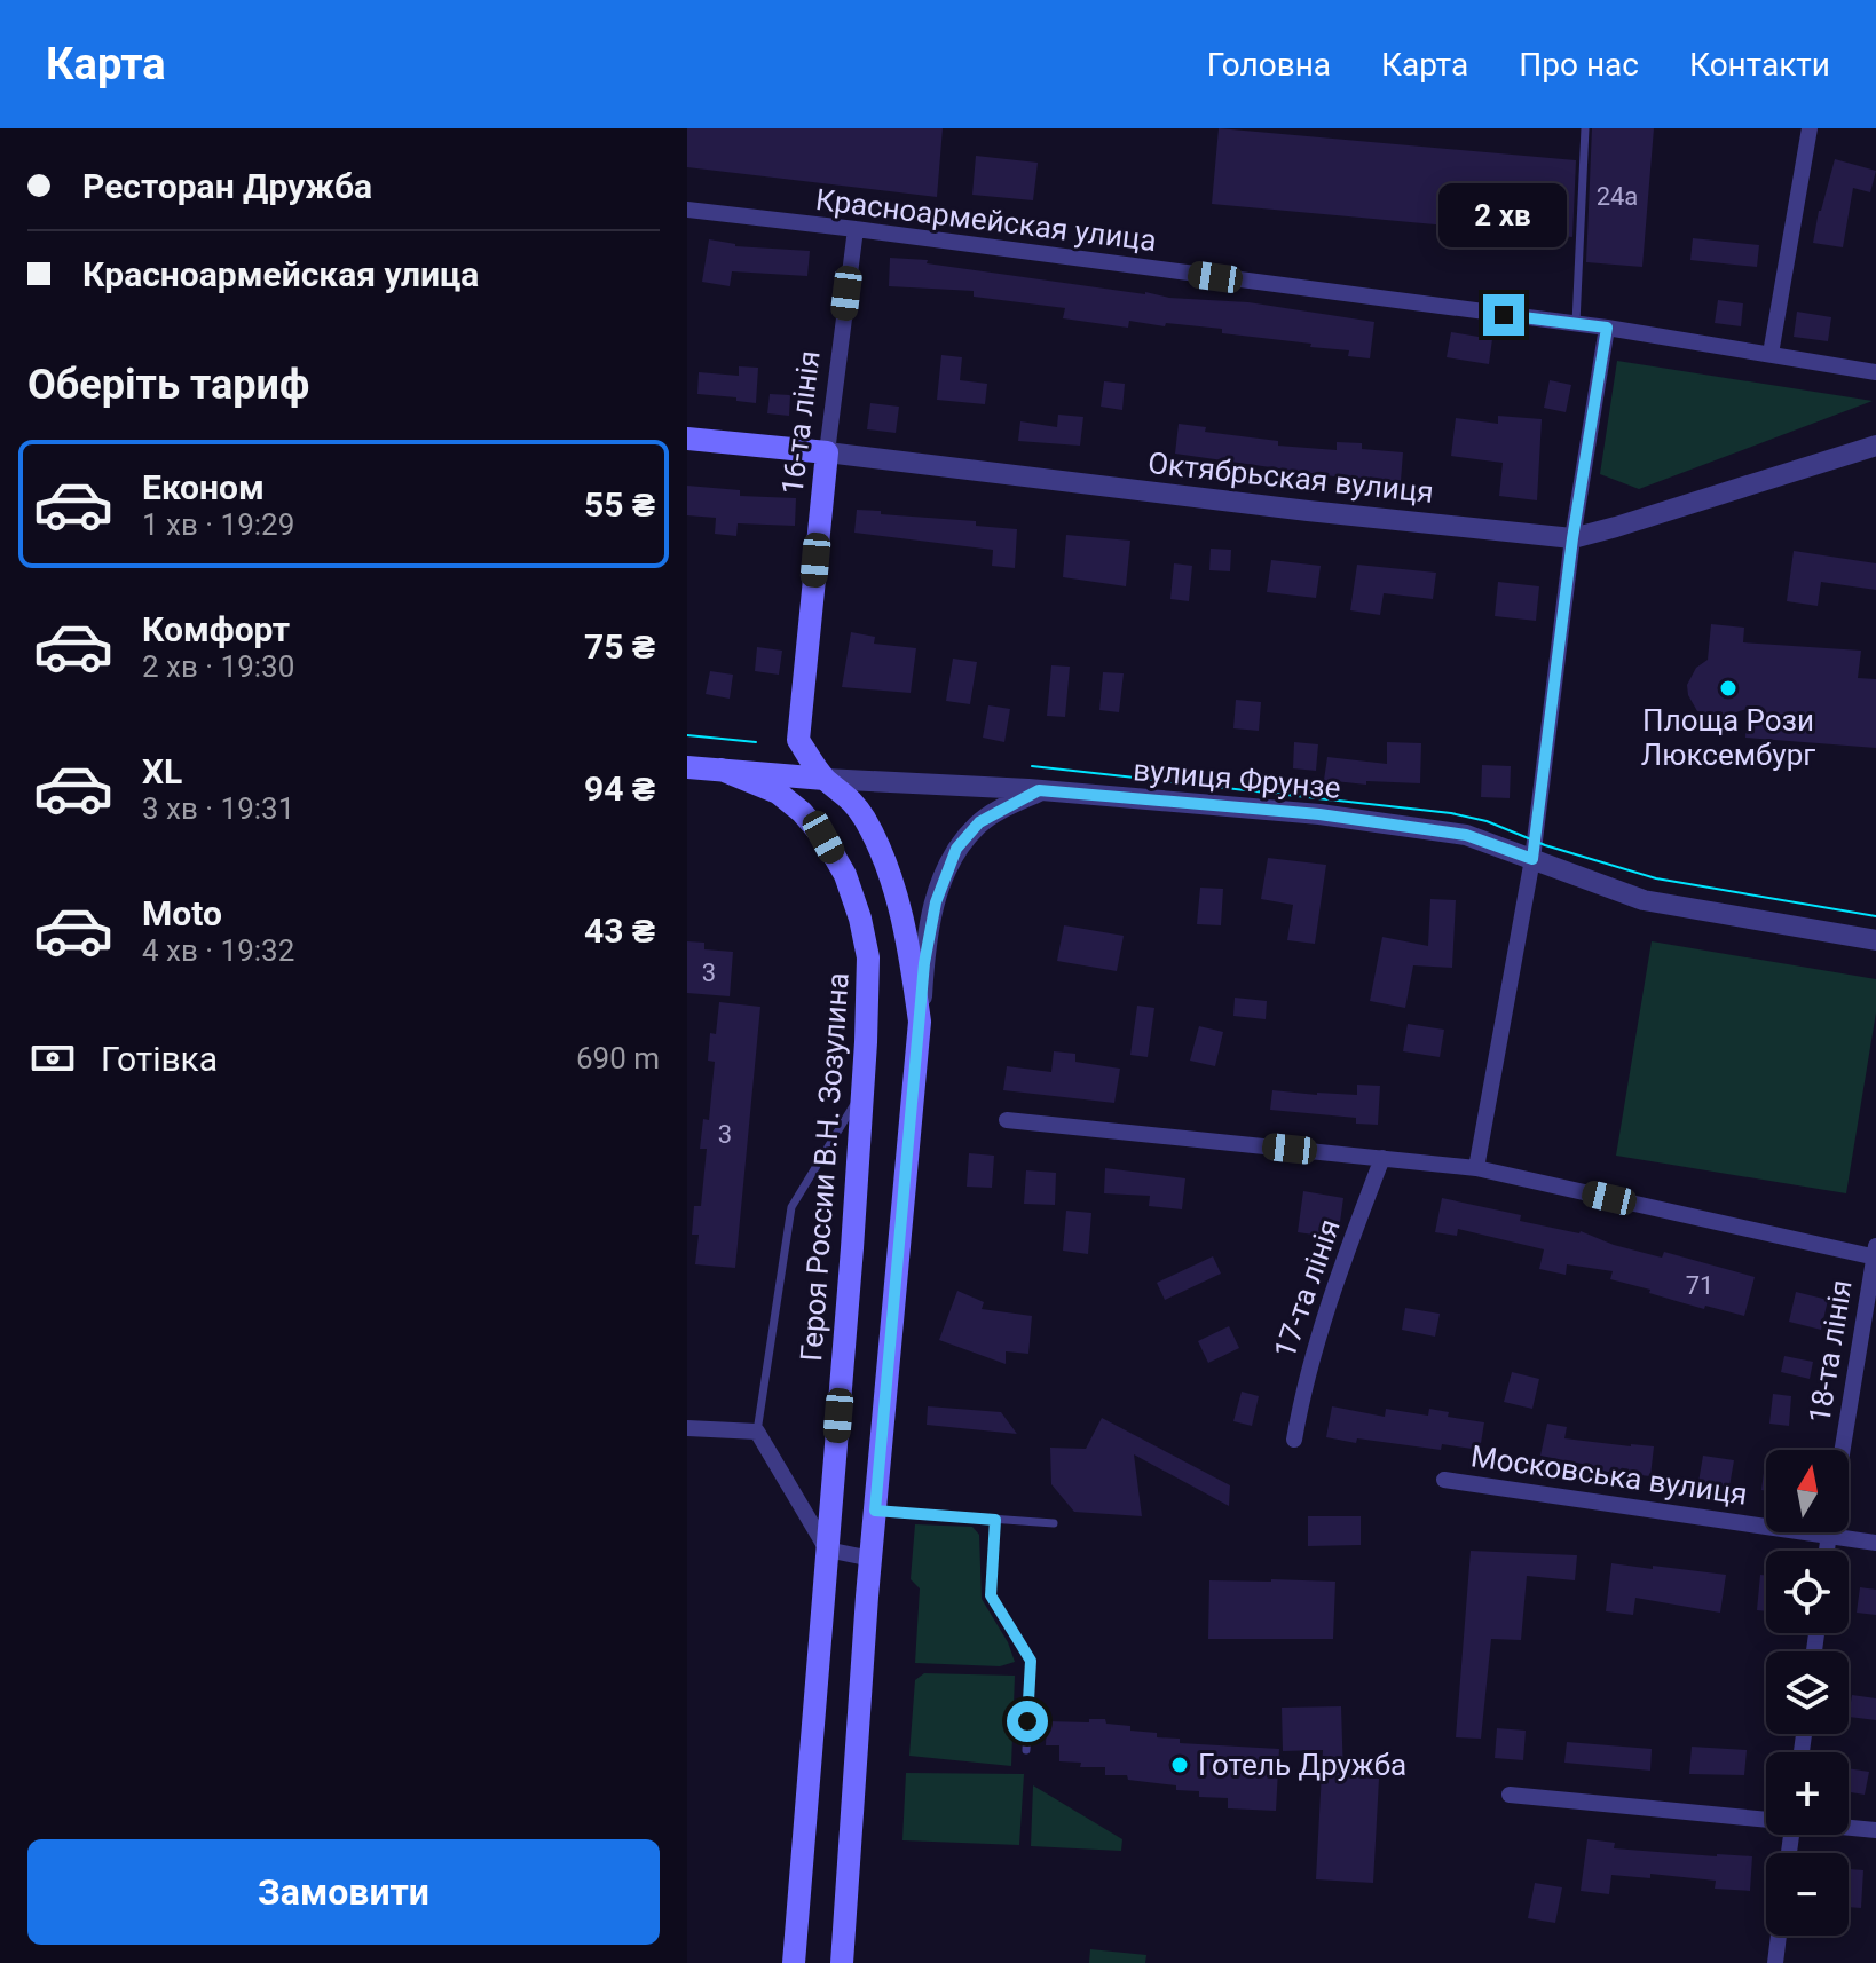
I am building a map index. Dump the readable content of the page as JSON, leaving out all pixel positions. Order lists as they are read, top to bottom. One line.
{"streets":{"main road":["16-та лінія","Октябрьская вулиця","вулиця Фрунзе","Героя России В.Н. Зозулина"],"street":["Красноармейская улица","17-та лінія","18-та лінія","Московська вулиця"]},"crossings":[["Красноармейская улица","16-та лінія"],["16-та лінія","Октябрьская вулиця"],["16-та лінія","вулиця Фрунзе"],["вулиця Фрунзе","Героя России В.Н. Зозулина"],["18-та лінія","Московська вулиця"]],"places":["Площа Рози Люксембург","Готель Дружба"],"house_numbers":["24а","3","3","71"],"north":"top","page":{"header":"Карта","nav":["Головна","Карта","Про нас","Контакти"],"banner":["Ресторан Дружба","Красноармейская улица"],"bubble":"2 хв","heading":"Оберіть тариф","list":[{"name":"Економ","note":"1 хв · 19:29","value":"55 ₴"},{"name":"Комфорт","note":"2 хв · 19:30","value":"75 ₴"},{"name":"XL","note":"3 хв · 19:31","value":"94 ₴"},{"name":"Moto","note":"4 хв · 19:32","value":"43 ₴"}],"pay":["Готівка","690 m"],"map_buttons":["+","−"],"buttons":"Замовити"}}
